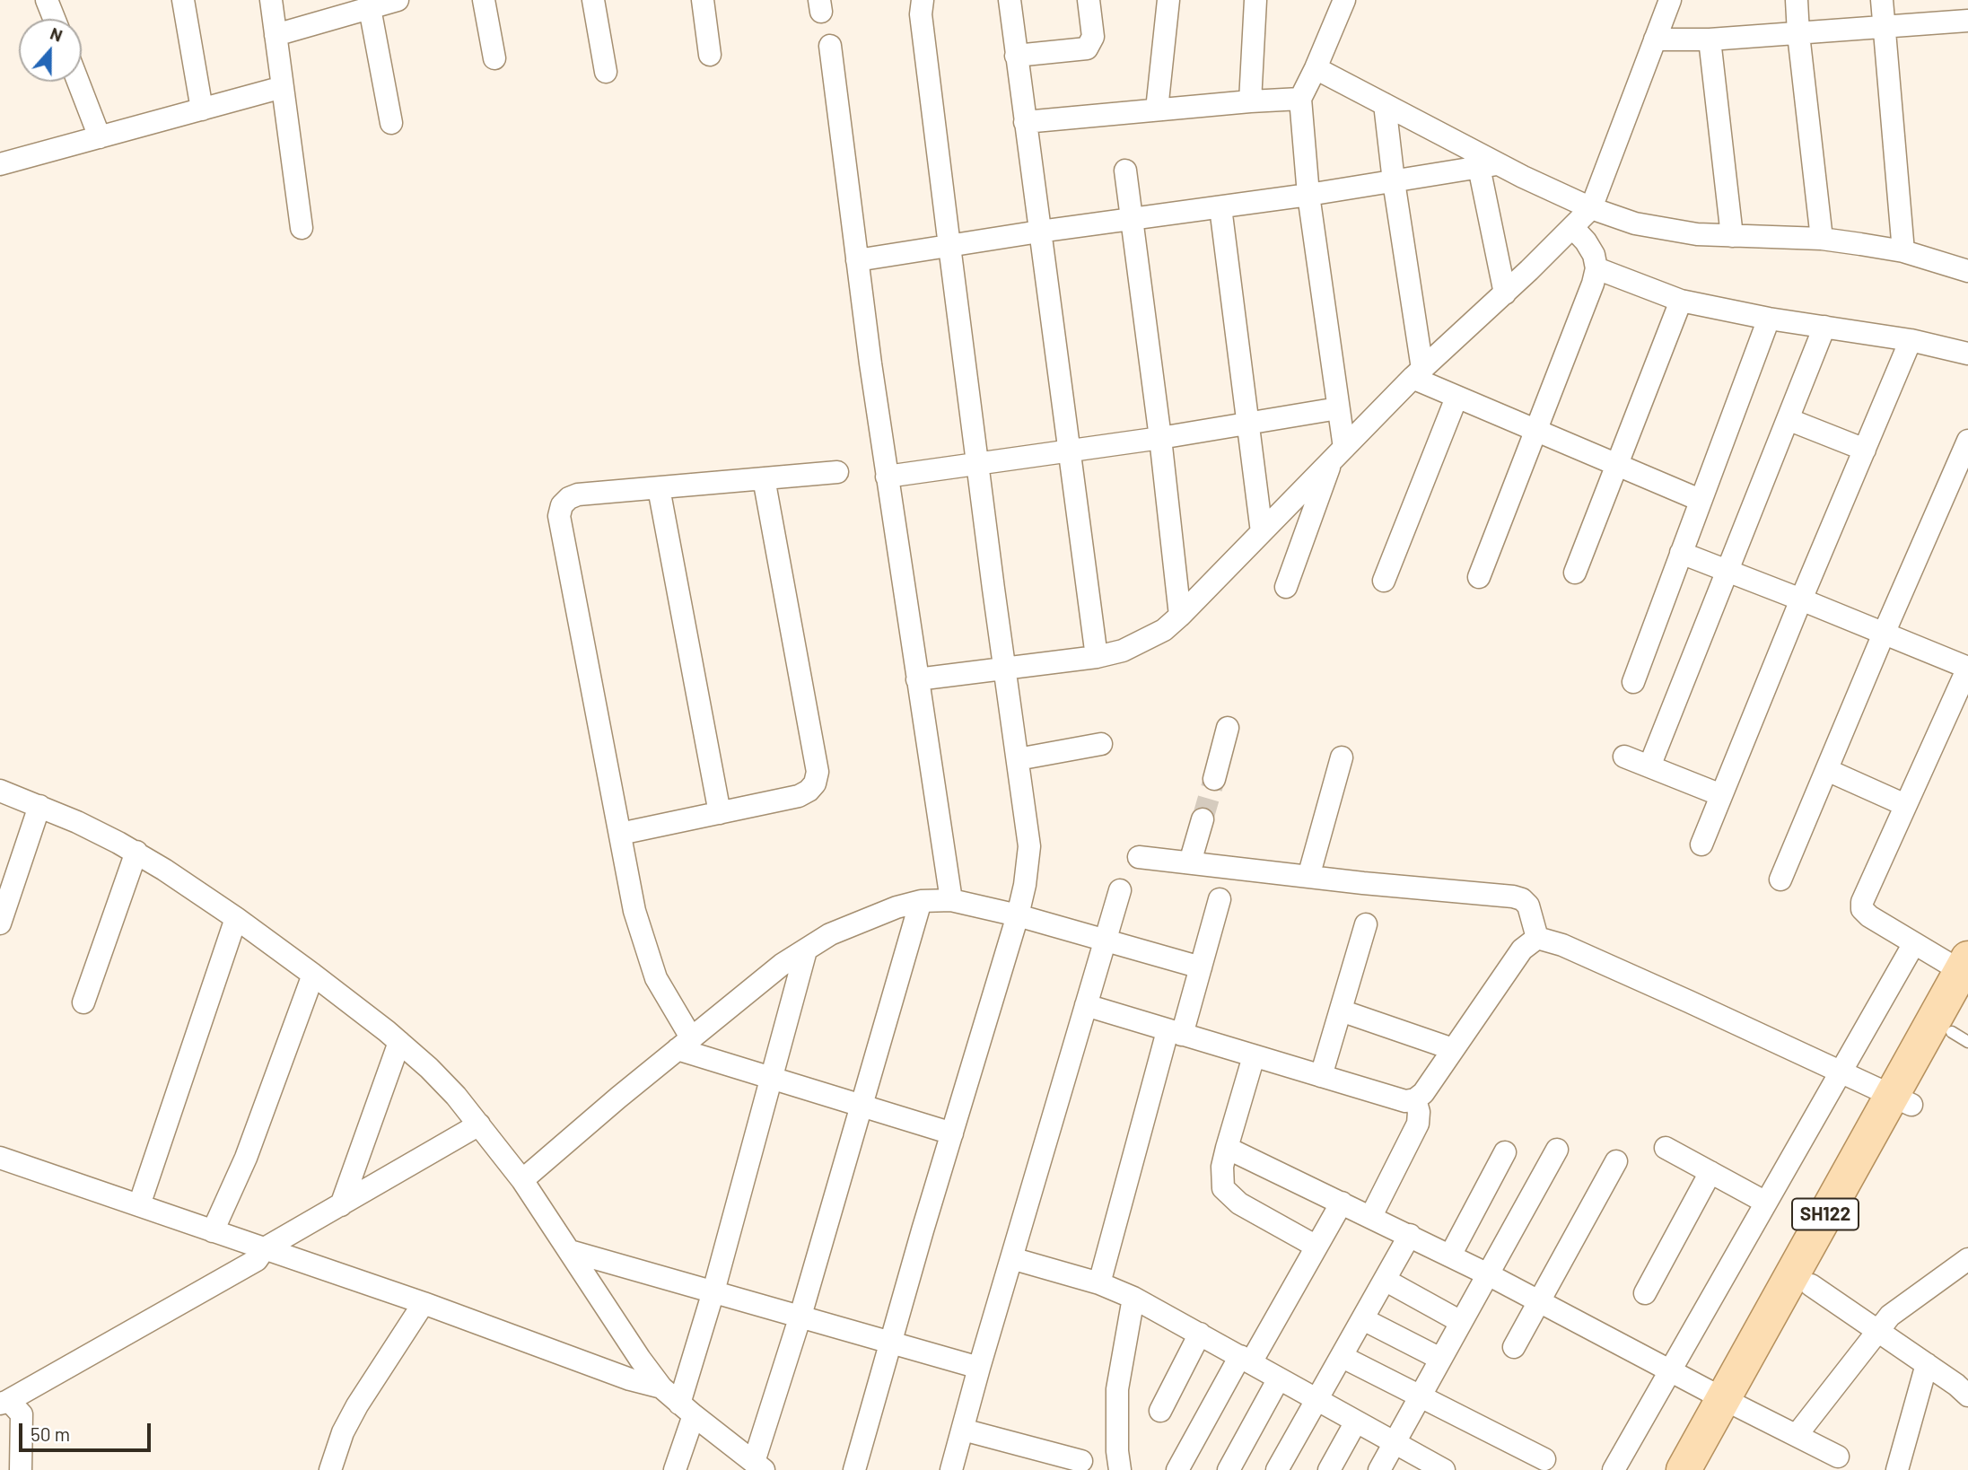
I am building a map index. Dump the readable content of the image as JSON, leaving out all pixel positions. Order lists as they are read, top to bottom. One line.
{"streets":{"main road":["SH122"]},"scale_bar":"50 m","north":"top"}
